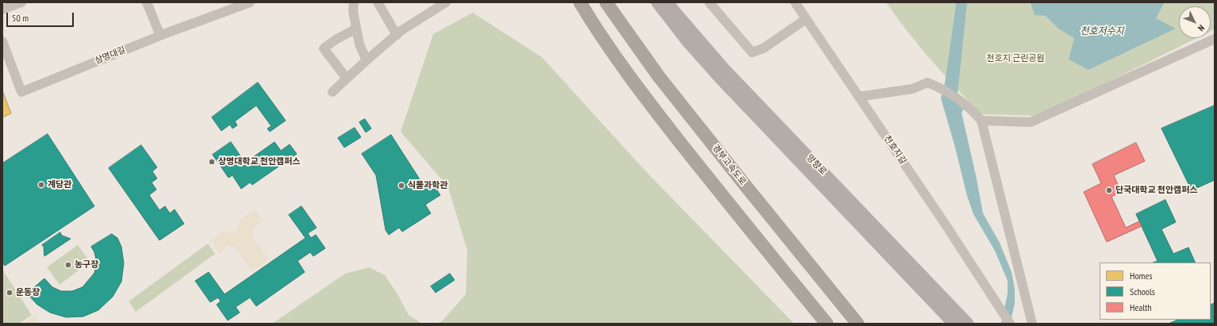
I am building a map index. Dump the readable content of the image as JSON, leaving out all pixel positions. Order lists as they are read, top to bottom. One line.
{"streets":{"highway":["경부고속도로"],"main road":["망향로"],"street":["상명대길","천호지길"]},"water":["천호저수지"],"parks":["천호지 근린공원"],"places":["상명대학교 천안캠퍼스","계당관","식물과학관","단국대학교 천안캠퍼스","농구장","운동장"],"legend":["Homes","Schools","Health"],"scale_bar":"50 m","north":"bottom right"}
